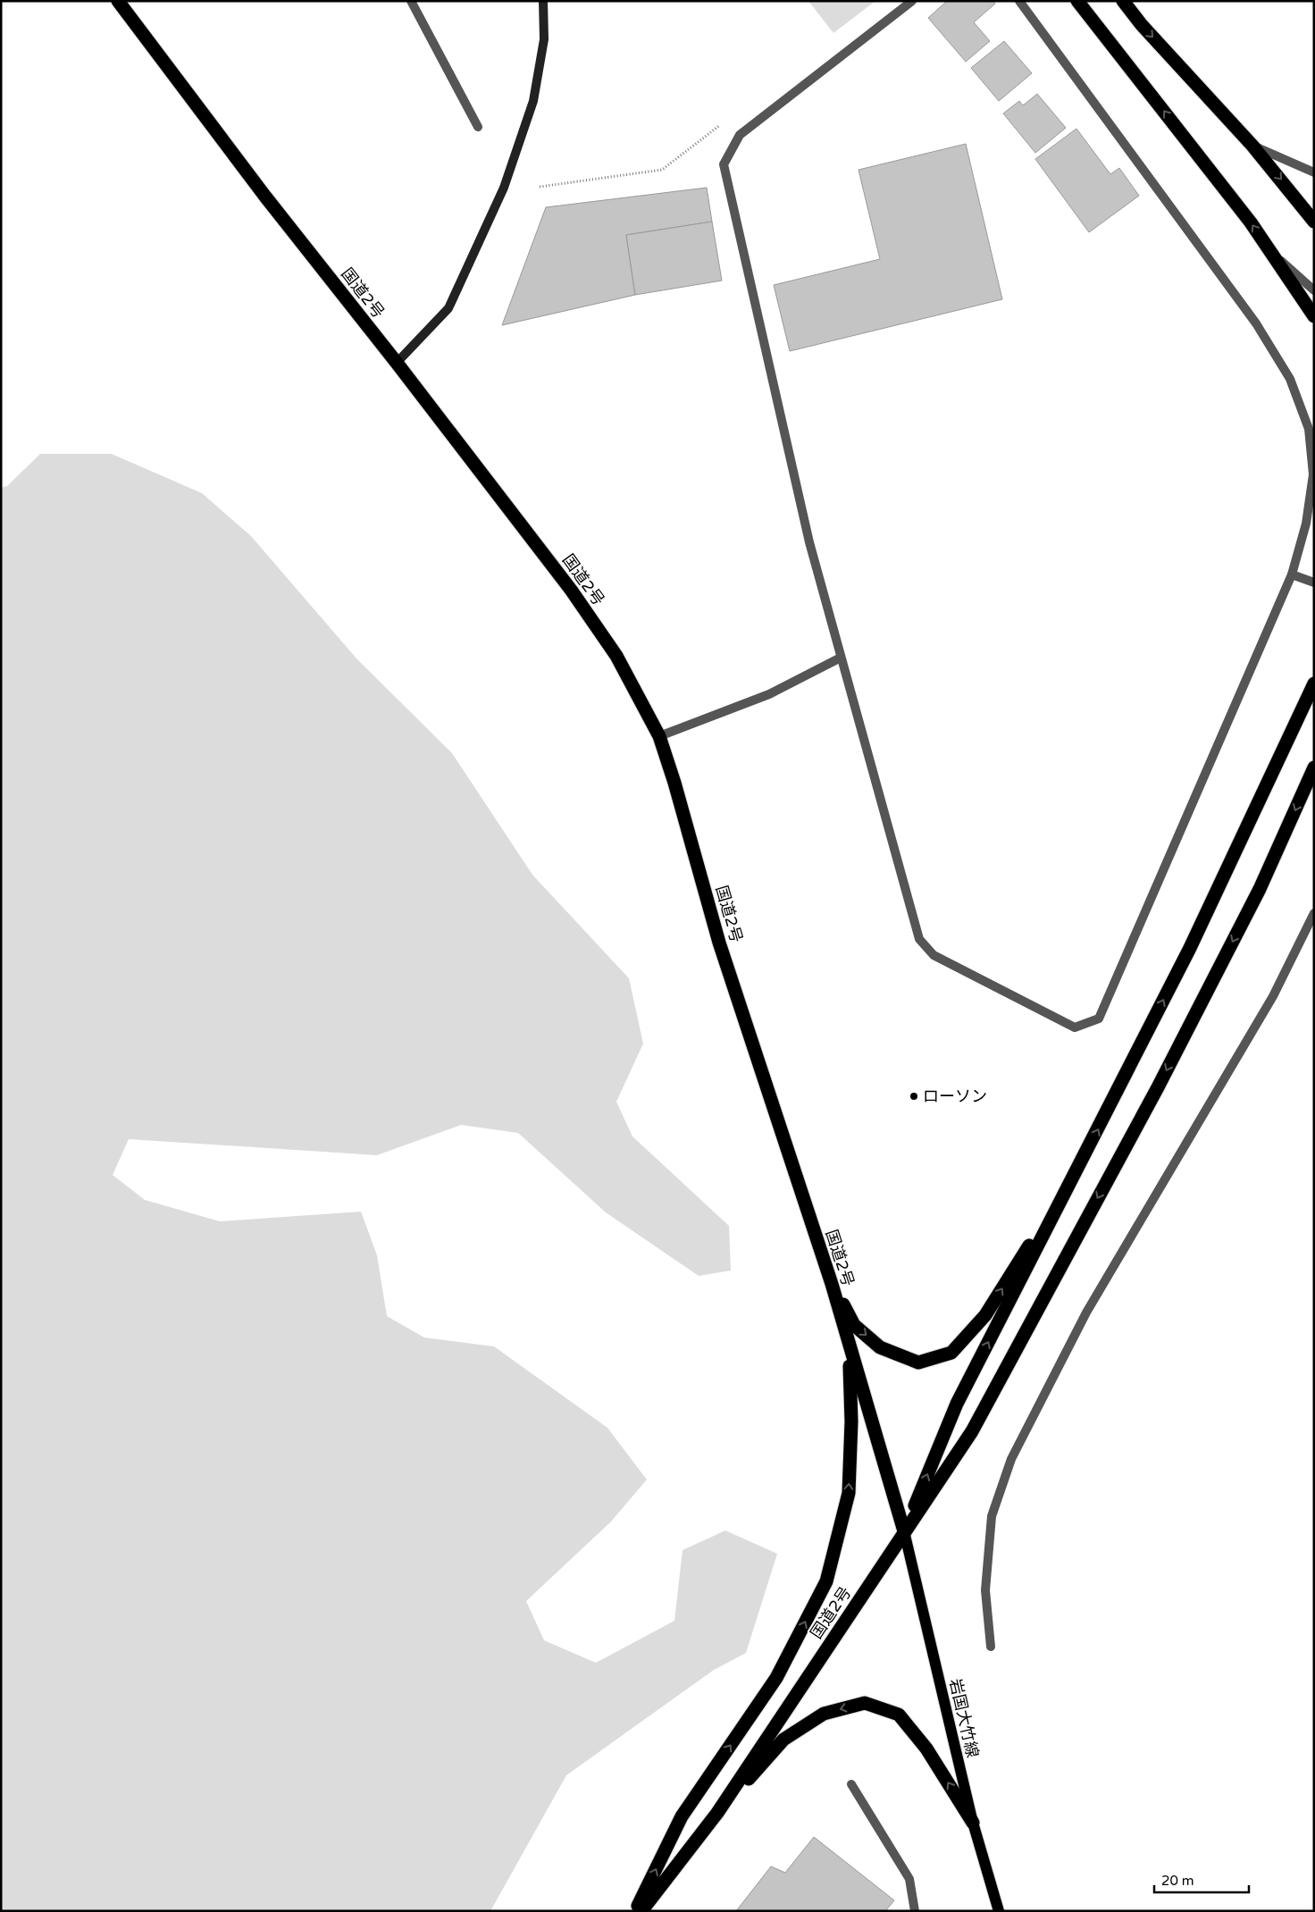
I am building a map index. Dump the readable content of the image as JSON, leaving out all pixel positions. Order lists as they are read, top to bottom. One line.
{"streets":{"highway":["国道2号"],"main road":["岩国大竹線"]},"crossings":[["国道2号","岩国大竹線"]],"places":["ローソン"],"scale_bar":"20 m"}
